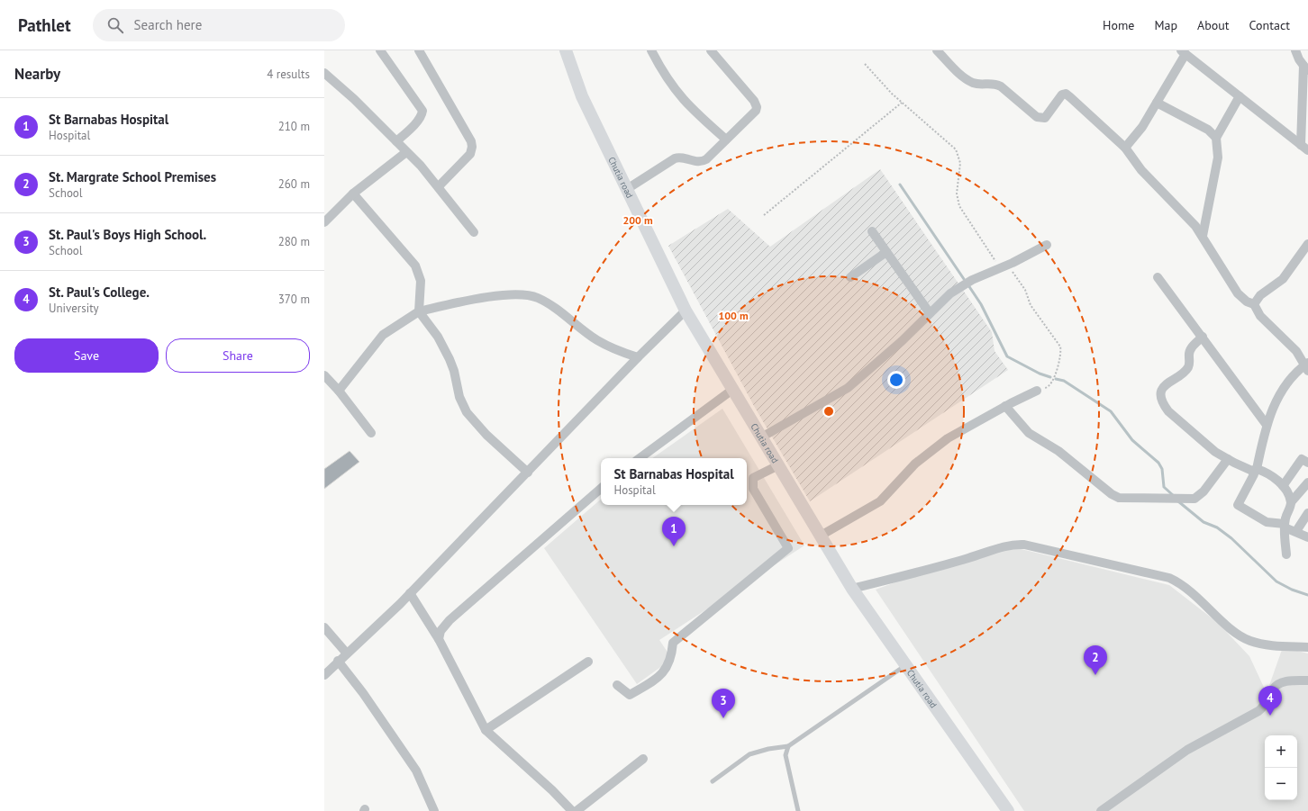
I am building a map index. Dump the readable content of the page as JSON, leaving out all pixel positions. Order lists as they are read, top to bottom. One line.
{"streets":{"street":["Chutia road"]},"page":{"header":"Pathlet","search":"Search here","nav":["Home","Map","About","Contact"],"heading":["Nearby","4 results"],"list":[{"mark":"1","name":"St Barnabas Hospital","note":"Hospital","value":"210 m"},{"mark":"2","name":"St. Margrate School Premises","note":"School","value":"260 m"},{"mark":"3","name":"St. Paul's Boys High School.","note":"School","value":"280 m"},{"mark":"4","name":"St. Paul's College.","note":"University","value":"370 m"}],"buttons":["Save","Share"],"popup":["St Barnabas Hospital","Hospital"],"pins":["1","2","4","3"],"map_buttons":["+","−"]},"rings":["200 m","100 m"]}
